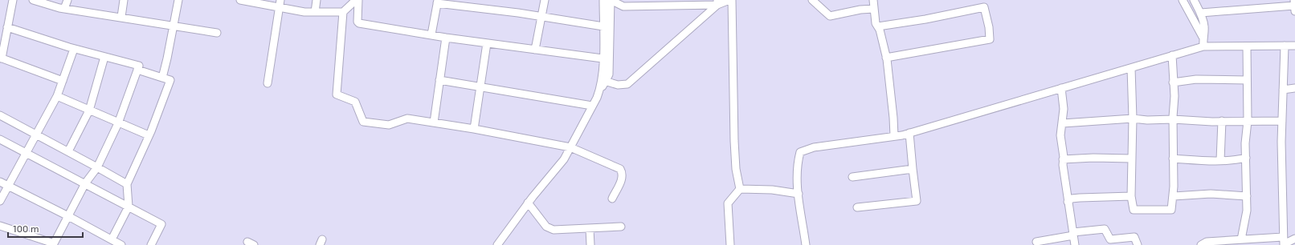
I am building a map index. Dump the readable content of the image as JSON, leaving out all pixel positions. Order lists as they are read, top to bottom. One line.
{"scale_bar":"100 m"}
